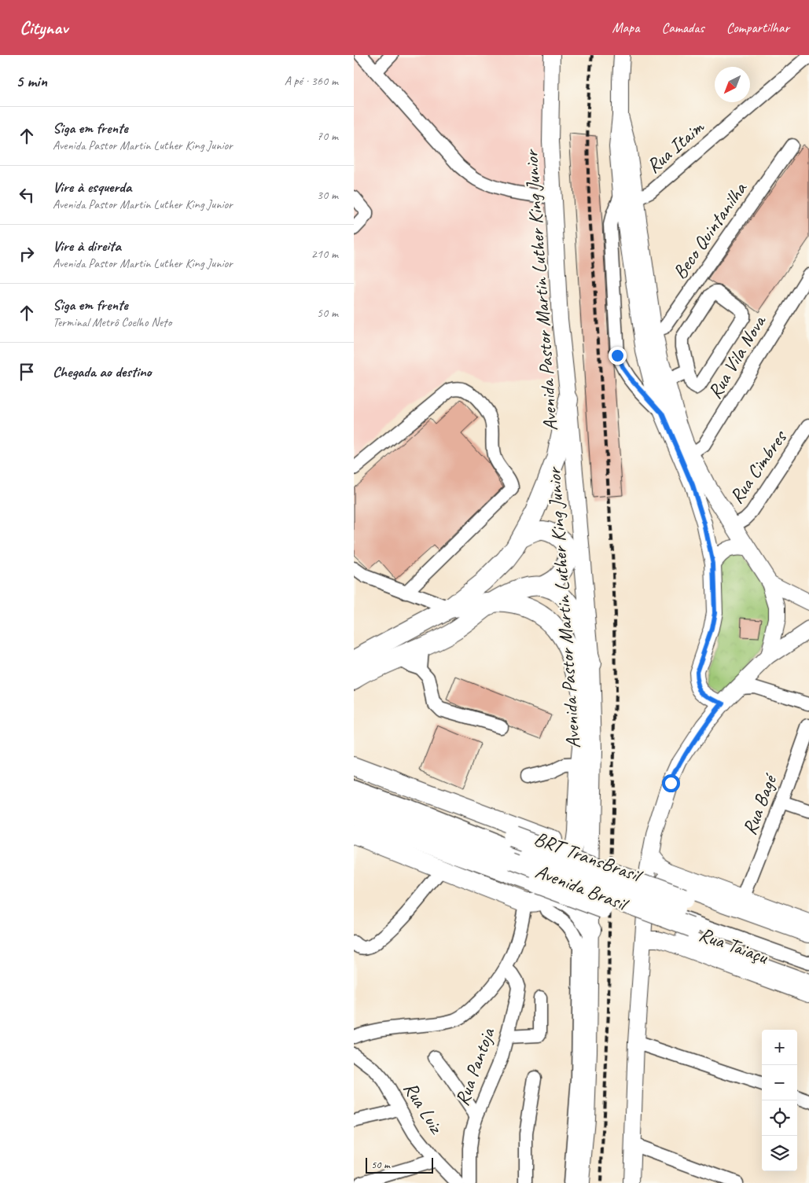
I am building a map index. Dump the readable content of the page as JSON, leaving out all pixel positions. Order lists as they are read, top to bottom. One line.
{"streets":{"highway":["Avenida Brasil"],"main road":["Avenida Pastor Martin Luther King Junior","Rua Taiaçu"],"street":["Rua Itaim","Beco Quintanilha","Rua Vila Nova","Rua Cimbres","Rua Bagé","BRT TransBrasil","Rua Pantoja","Rua Luiz"]},"crossings":[["BRT TransBrasil","Avenida Brasil"]],"scale_bar":"50 m","north":"bottom left","page":{"header":"Citynav","nav":["Mapa","Camadas","Compartilhar"],"heading":["5 min","A pé · 360 m"],"list":[["Siga em frente","Avenida Pastor Martin Luther King Junior","70 m"],["Vire à esquerda","Avenida Pastor Martin Luther King Junior","30 m"],["Vire à direita","Avenida Pastor Martin Luther King Junior","210 m"],["Siga em frente","Terminal Metrô Coelho Neto","50 m"],"Chegada ao destino"],"map_buttons":["+","−"],"scale":"50 m"}}
